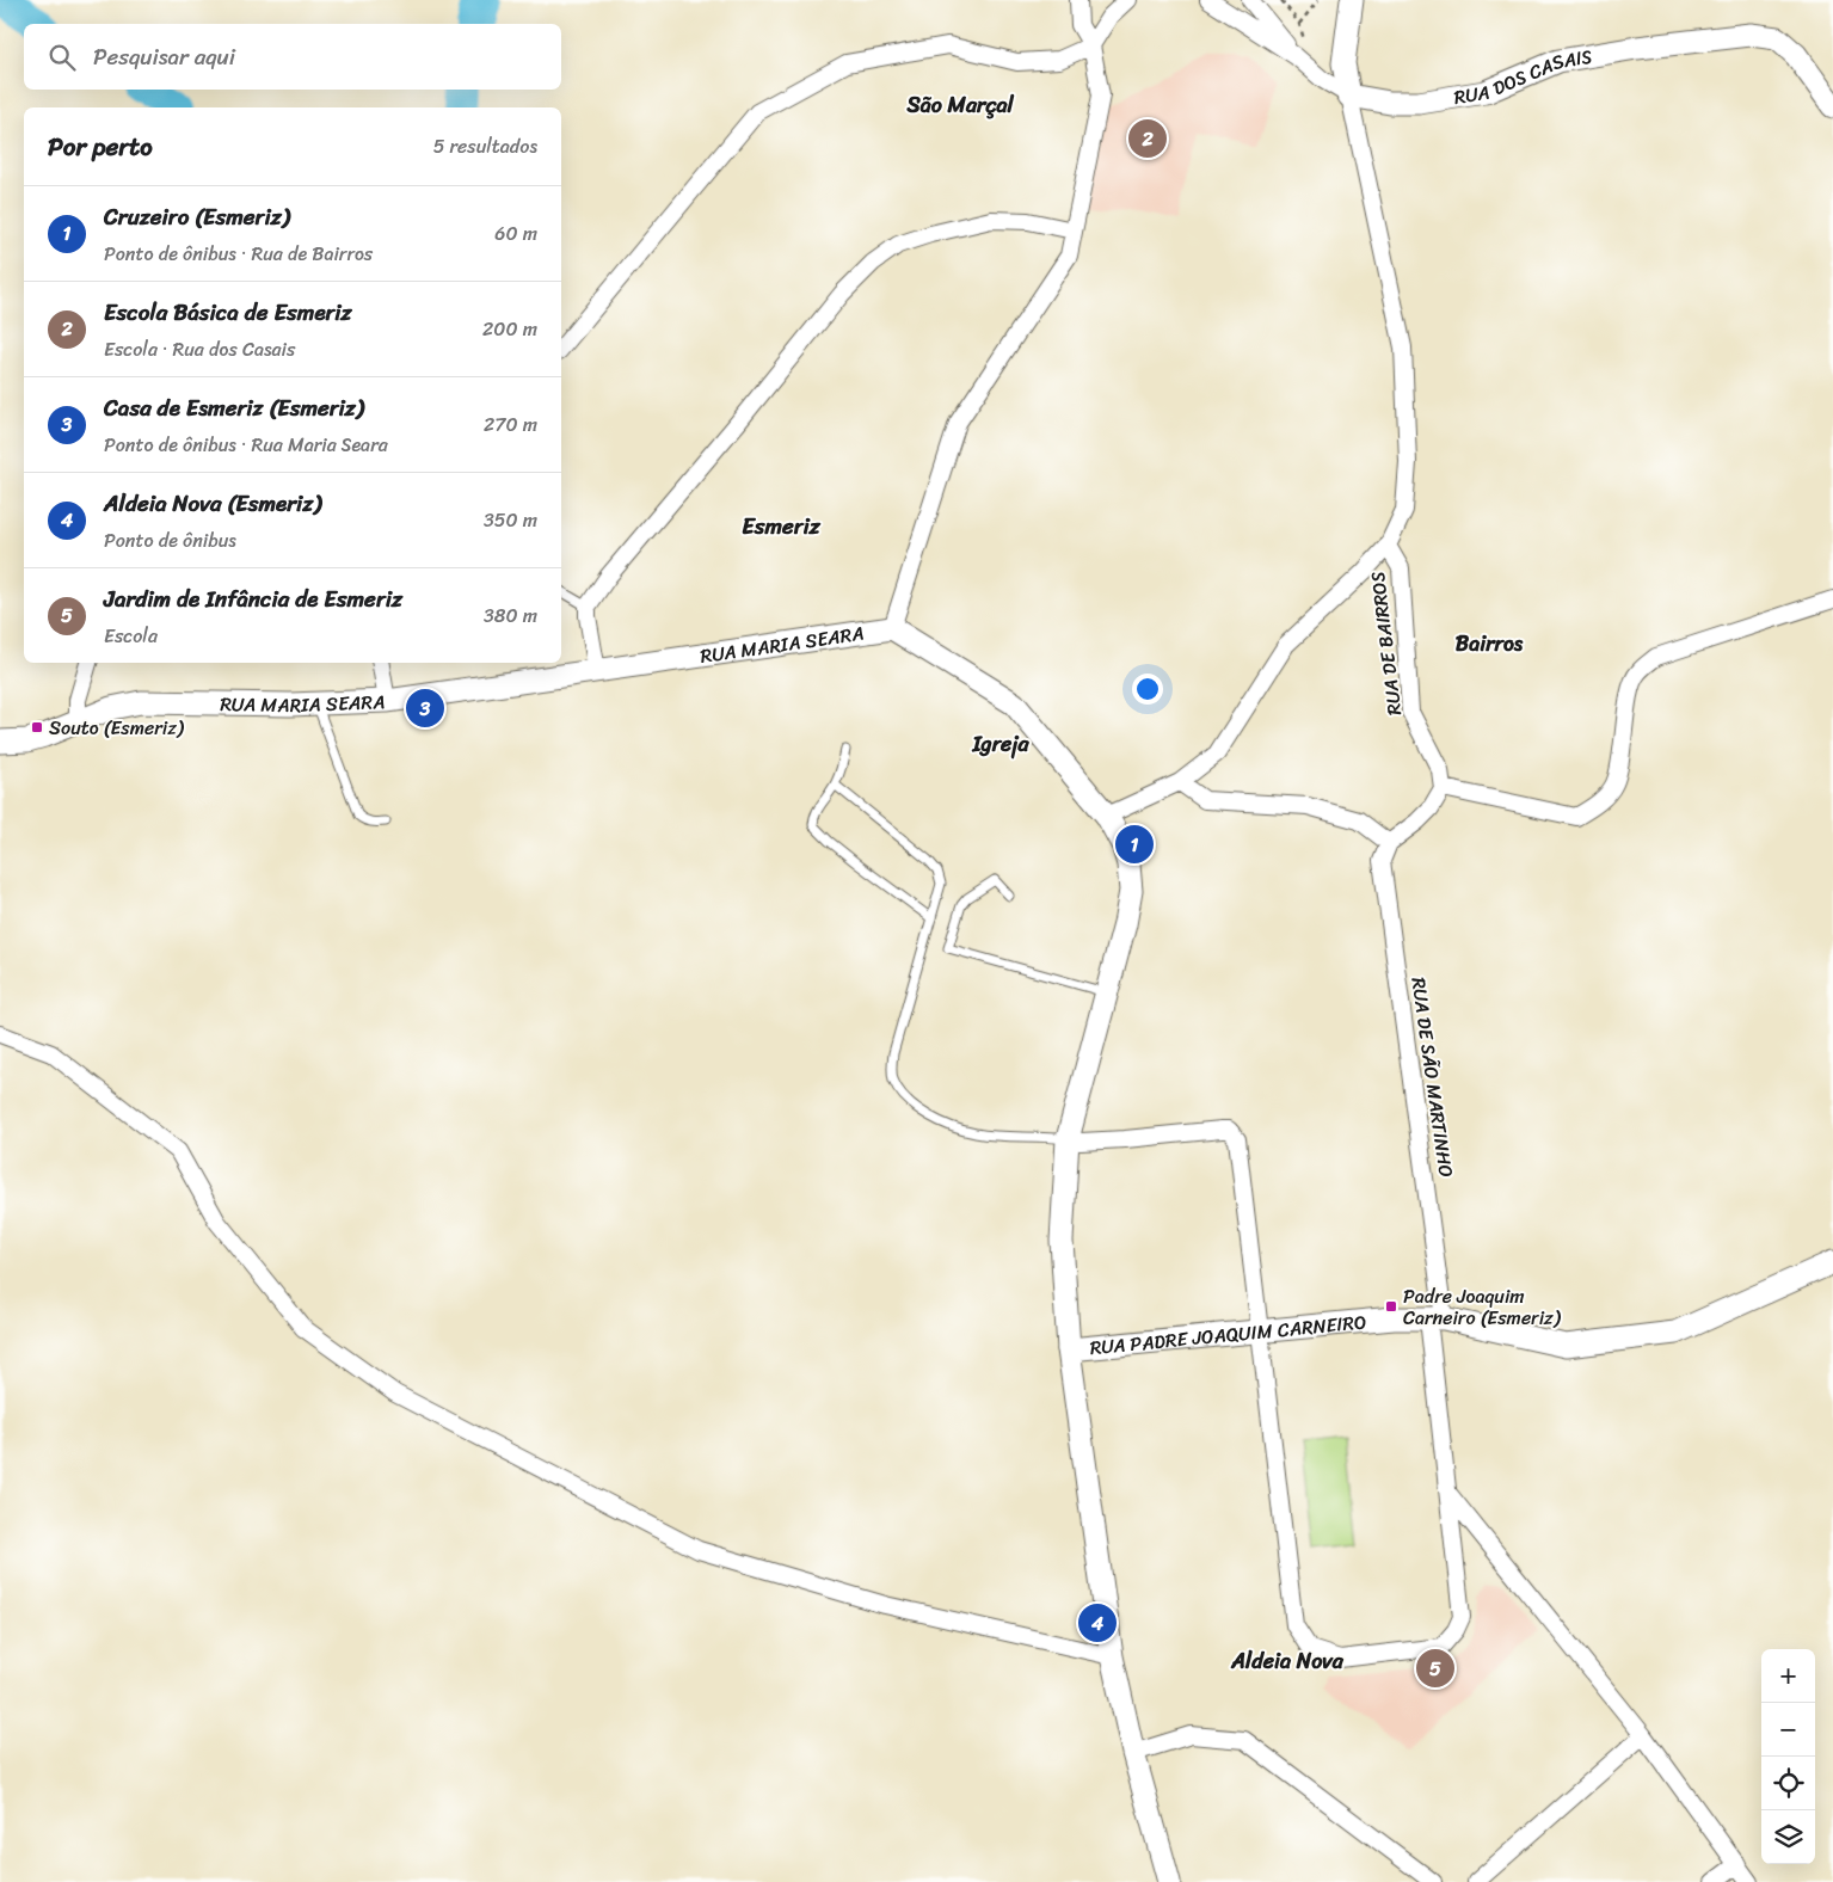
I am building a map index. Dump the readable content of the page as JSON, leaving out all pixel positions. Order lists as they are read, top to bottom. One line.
{"streets":{"street":["RUA DOS CASAIS","RUA MARIA SEARA","RUA DE BAIRROS","RUA DE SÃO MARTINHO","RUA PADRE JOAQUIM CARNEIRO"]},"crossings":[["RUA DE SÃO MARTINHO","RUA PADRE JOAQUIM CARNEIRO"]],"districts":["São Marçal","Esmeriz","Bairros","Igreja","Aldeia Nova"],"places":{"transit":["Souto (Esmeriz)","Padre Joaquim Carneiro (Esmeriz)"]},"page":{"search":"Pesquisar aqui","heading":["Por perto","5 resultados"],"pins":["2","3","1","4","5"],"list":[{"mark":"1","name":"Cruzeiro (Esmeriz)","note":"Ponto de ônibus · Rua de Bairros","value":"60 m"},{"mark":"2","name":"Escola Básica de Esmeriz","note":"Escola · Rua dos Casais","value":"200 m"},{"mark":"3","name":"Casa de Esmeriz (Esmeriz)","note":"Ponto de ônibus · Rua Maria Seara","value":"270 m"},{"mark":"4","name":"Aldeia Nova (Esmeriz)","note":"Ponto de ônibus","value":"350 m"},{"mark":"5","name":"Jardim de Infância de Esmeriz","note":"Escola","value":"380 m"}],"map_buttons":["+","−"]}}
